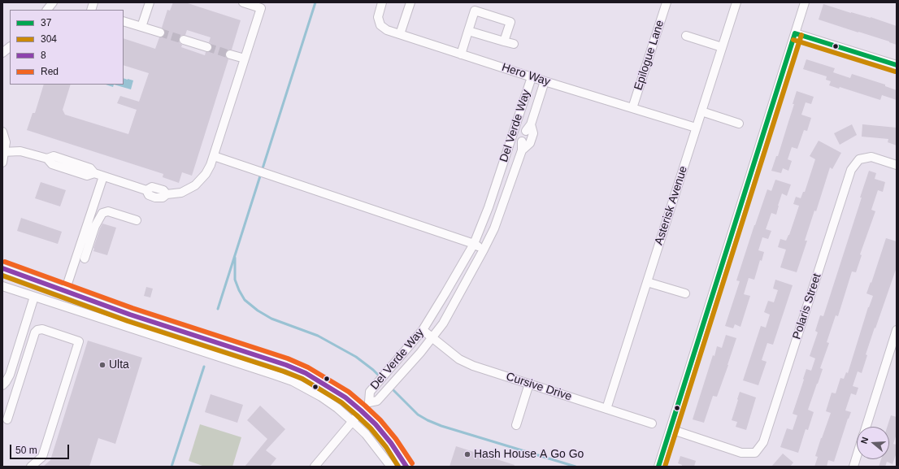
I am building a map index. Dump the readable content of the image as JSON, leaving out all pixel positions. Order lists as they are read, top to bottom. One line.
{"streets":{"street":["Epilogue Lane","Hero Way","Del Verde Way","Asterisk Avenue","Polaris Street","Cursive Drive"]},"crossings":[["Epilogue Lane","Hero Way"],["Hero Way","Del Verde Way"],["Hero Way","Asterisk Avenue"],["Del Verde Way","Cursive Drive"],["Asterisk Avenue","Cursive Drive"]],"places":["Ulta","Hash House A Go Go"],"lines":["transit line 37","transit line 304","transit line Red","transit line 8"],"legend":["37","304","8","Red"],"scale_bar":"50 m","north":"left"}
